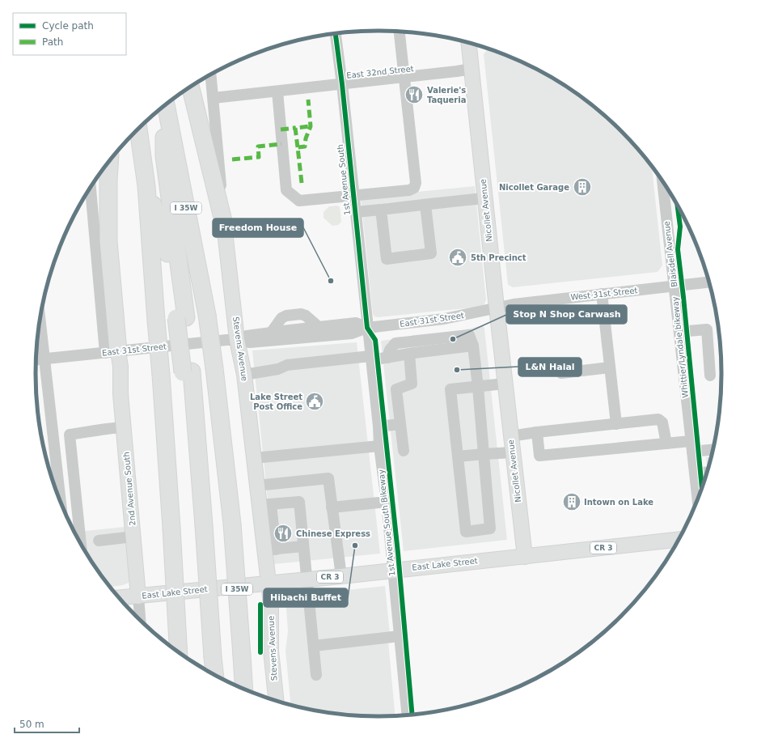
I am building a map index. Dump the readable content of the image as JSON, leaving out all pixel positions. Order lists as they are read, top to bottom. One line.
{"streets":{"highway":["I 35W"],"main road":["Nicollet Avenue","Stevens Avenue","2nd Avenue South","CR 3","East Lake Street"],"street":["East 32nd Street","1st Avenue South","Blaisdell Avenue","West 31st Street","East 31st Street"],"cycle path":["Whittier/Lyndale bikeway","1st Avenue South Bikeway"]},"crossings":[["East 32nd Street","1st Avenue South"],["East 32nd Street","Nicollet Avenue"],["East 32nd Street","Stevens Avenue"],["1st Avenue South","East 31st Street"],["1st Avenue South","East Lake Street"],["Nicollet Avenue","West 31st Street"],["Nicollet Avenue","East 31st Street"],["Nicollet Avenue","CR 3"],["Nicollet Avenue","East Lake Street"],["Blaisdell Avenue","West 31st Street"],["West 31st Street","East 31st Street"],["East 31st Street","Stevens Avenue"],["East 31st Street","2nd Avenue South"],["Stevens Avenue","East Lake Street"],["2nd Avenue South","East Lake Street"],["CR 3","East Lake Street"]],"places":{"restaurant":["Valerie's Taqueria","Chinese Express"],"building":["Nicollet Garage","Intown on Lake"],"public building":["5th Precinct","Lake Street Post Office"],"other":["Freedom House","Stop N Shop Carwash","L&N Halal","Hibachi Buffet"]},"legend":["Cycle path","Path"],"scale_bar":"50 m"}
